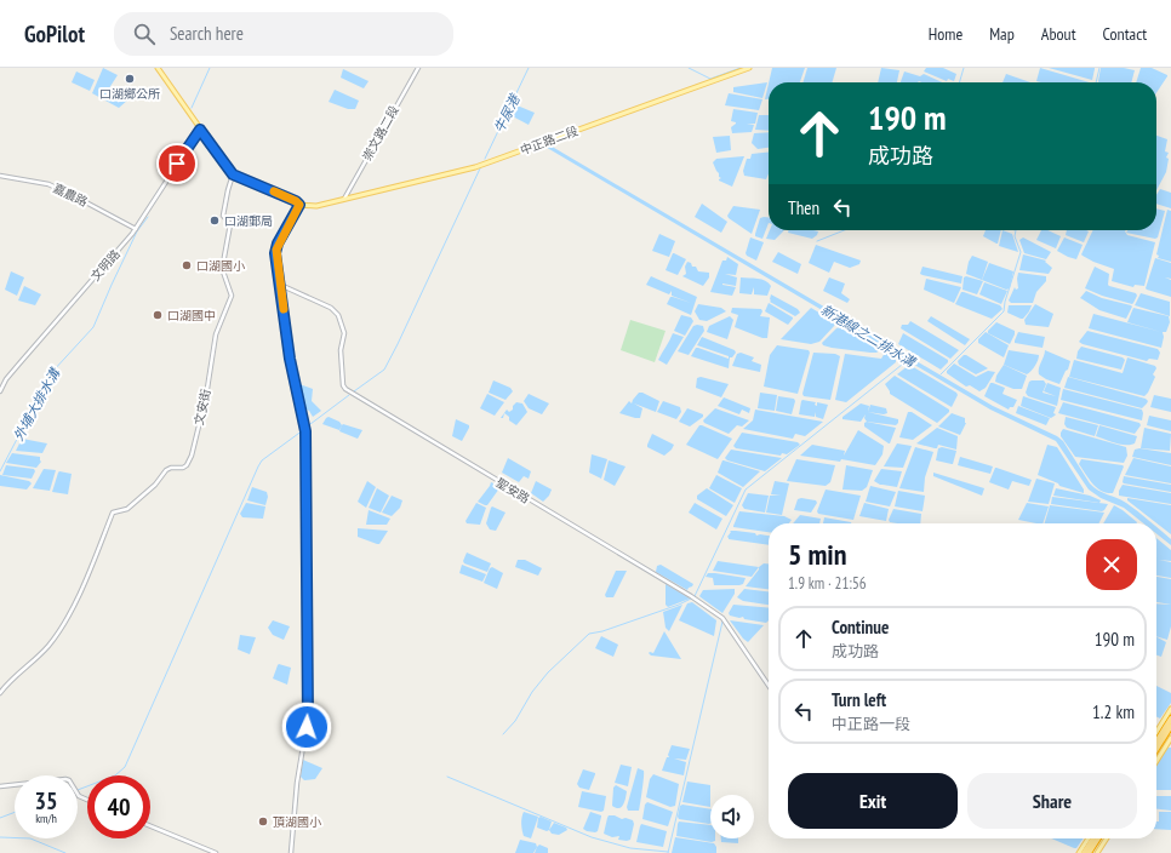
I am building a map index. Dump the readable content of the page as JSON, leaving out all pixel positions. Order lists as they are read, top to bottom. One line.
{"streets":{"main road":["中正路二段"],"street":["崇文路二段","嘉農路","文明路","文安街","聖安路"]},"crossings":[["崇文路二段","中正路二段"],["嘉農路","文明路"]],"water":["牛尿港","新港線之二排水溝","外埔大排水溝"],"places":["口湖鄉公所","口湖郵局","口湖國小","口湖國中","頂湖國小"],"page":{"header":"GoPilot","search":"Search here","nav":["Home","Map","About","Contact"],"turn":["190 m","成功路"],"then":"Then","heading":["5 min","1.9 km · 21:56"],"list":[{"name":"Continue","note":"成功路","value":"190 m"},{"name":"Turn left","note":"中正路一段","value":"1.2 km"}],"buttons":["Exit","Share"],"speed":"35 km/h","limit":"40"}}
